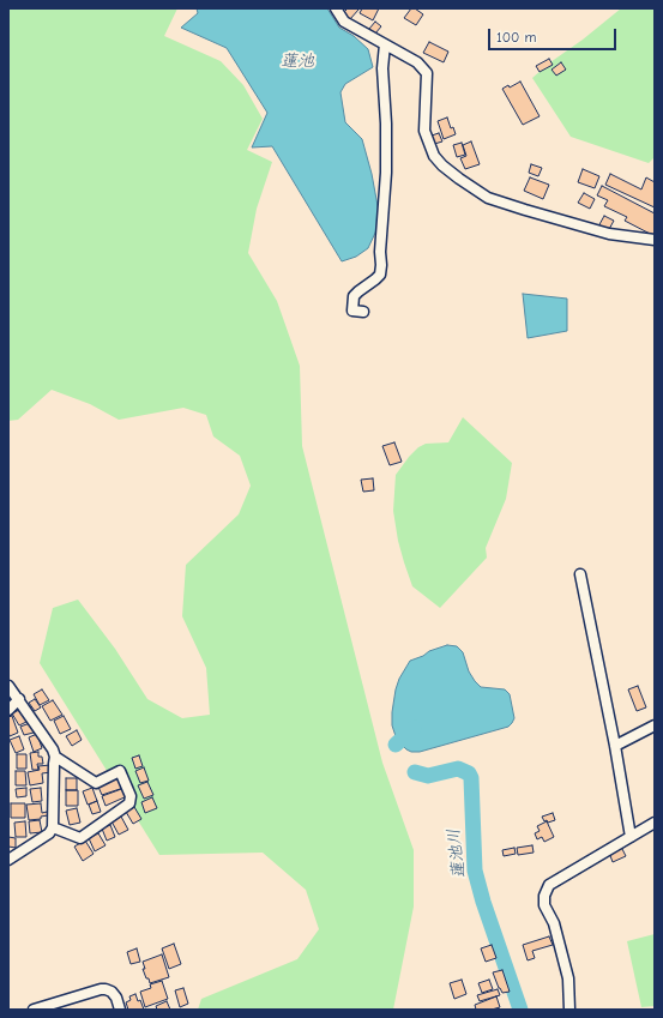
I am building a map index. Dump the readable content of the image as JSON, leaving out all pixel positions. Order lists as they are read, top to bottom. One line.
{"water":["蓮池","蓮池川"],"scale_bar":"100 m"}
